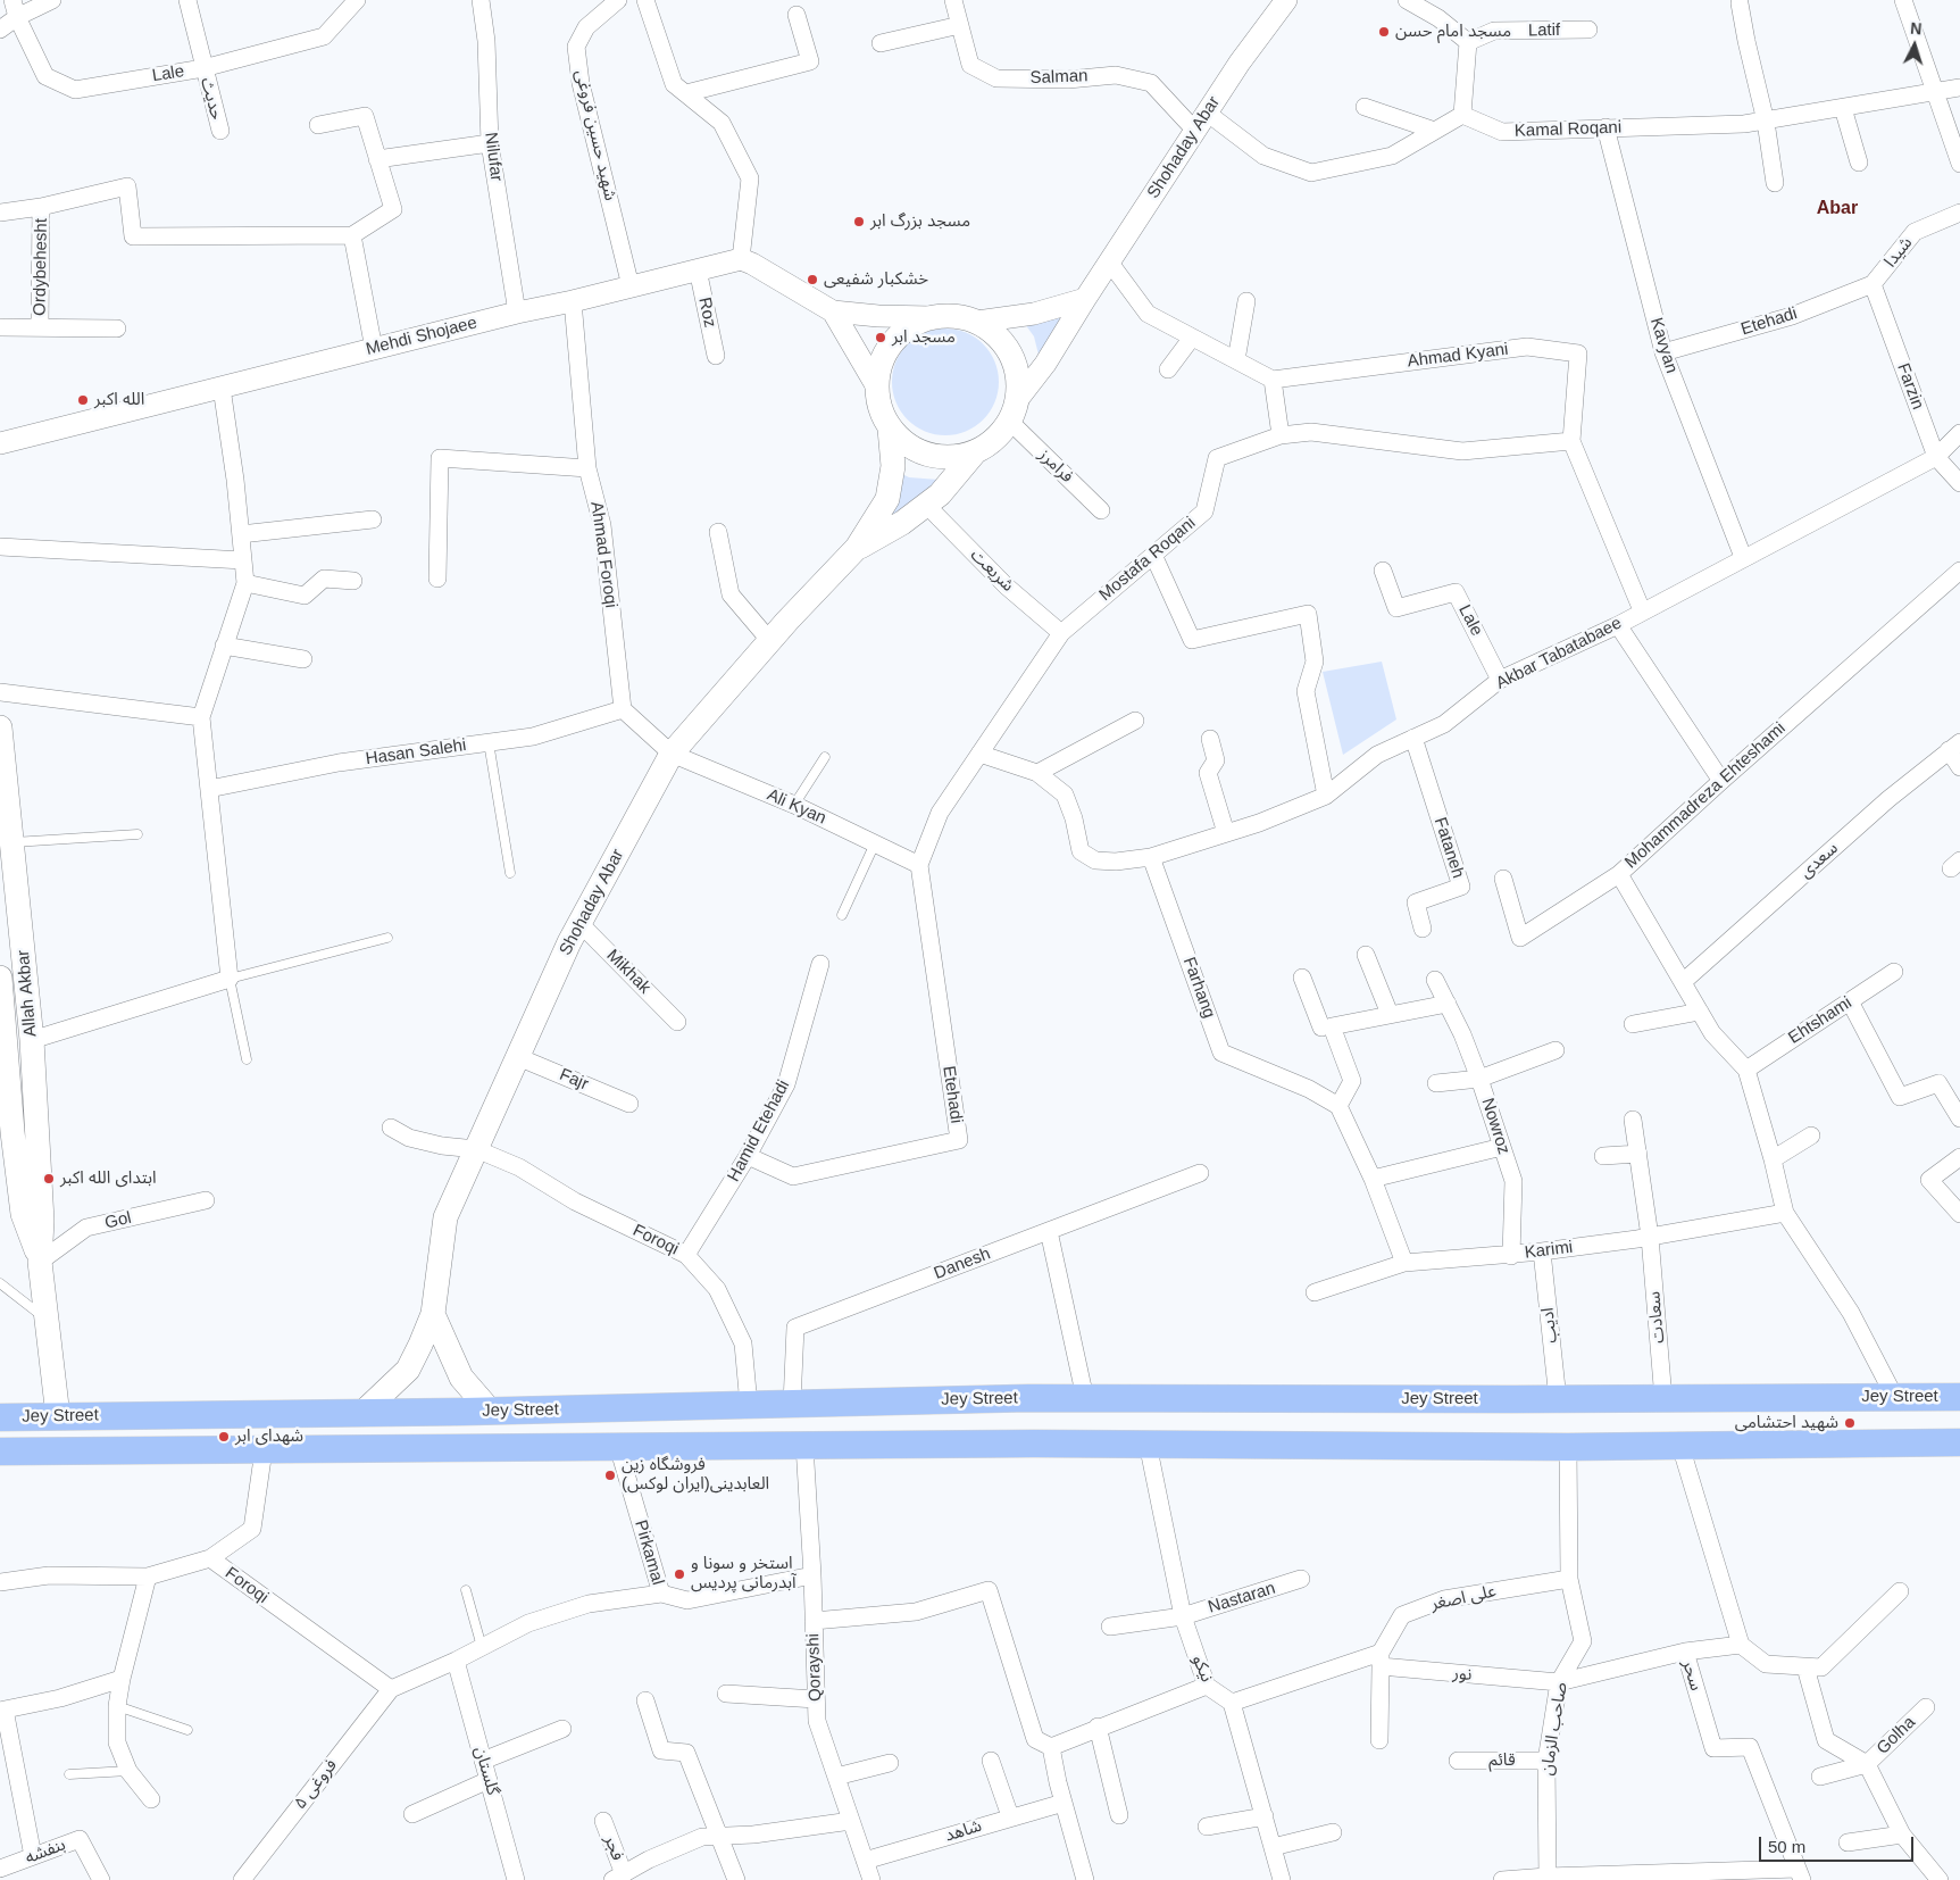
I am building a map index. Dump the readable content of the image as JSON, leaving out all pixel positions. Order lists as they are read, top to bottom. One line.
{"streets":{"main road":["Shohaday Abar","Allah Akbar","Jey Street"],"street":["Latif","Lale","Salman","حدیث","Kamal Roqani","شهید حسین فروغی","Nilufar","شیدا","Ordybehesht","Roz","Etehadi","Mehdi Shojaee","Kavyan","Ahmad Kyani","Farzin","فرامرز","Ahmad Foroqi","Mostafa Roqani","شریعت","Akbar Tabatabaee","Hasan Salehi","Mohammadreza Ehteshami","Ali Kyan","Fataneh","سعدی","Mikhak","Farhang","Ehtshami","Fajr","Nowroz","Hamid Etehadi","Gol","Foroqi","Karimi","Danesh","سعادت","ادیب","Pirkamal","Nastaran","علی اصغر","Qorayshi","نیکو","نور","سحر","صاحب الزمان","Golha","قائم","گلستان","فروغی ۵","شاهد","فجر","بنفشه"]},"crossings":[["Lale","حدیث"],["Lale","Akbar Tabatabaee"],["Salman","Shohaday Abar"],["Kamal Roqani","Kavyan"],["شهید حسین فروغی","Mehdi Shojaee"],["Shohaday Abar","فرامرز"],["Shohaday Abar","Ali Kyan"],["Shohaday Abar","Mikhak"],["Shohaday Abar","Fajr"],["Shohaday Abar","Foroqi"],["Nilufar","Mehdi Shojaee"],["شیدا","Etehadi"],["شیدا","Farzin"],["Roz","Mehdi Shojaee"],["Etehadi","Kavyan"],["Etehadi","Farzin"],["Etehadi","Mostafa Roqani"],["Etehadi","Ali Kyan"],["Etehadi","Hamid Etehadi"],["Mehdi Shojaee","Ahmad Foroqi"],["Kavyan","Akbar Tabatabaee"],["Ahmad Kyani","Mostafa Roqani"],["Ahmad Kyani","Akbar Tabatabaee"],["Farzin","Akbar Tabatabaee"],["Ahmad Foroqi","Hasan Salehi"],["Mostafa Roqani","شریعت"],["Mostafa Roqani","Ali Kyan"],["Akbar Tabatabaee","Fataneh"],["Akbar Tabatabaee","Farhang"],["Mohammadreza Ehteshami","سعدی"],["Mohammadreza Ehteshami","Ehtshami"],["Mohammadreza Ehteshami","Karimi"],["Mohammadreza Ehteshami","Jey Street"],["Allah Akbar","Gol"],["Allah Akbar","Jey Street"],["Nowroz","Karimi"],["Hamid Etehadi","Foroqi"],["Foroqi","Jey Street"],["Foroqi","فروغی ۵"],["Karimi","سعادت"],["Karimi","ادیب"],["Danesh","Jey Street"],["سعادت","Jey Street"],["ادیب","Jey Street"],["Jey Street","Pirkamal"],["Jey Street","Qorayshi"],["Jey Street","نیکو"],["Jey Street","صاحب الزمان"],["Nastaran","نیکو"],["علی اصغر","نور"],["علی اصغر","صاحب الزمان"],["Qorayshi","شاهد"],["نور","سحر"],["نور","صاحب الزمان"],["صاحب الزمان","قائم"]],"districts":["Abar"],"places":["مسجد امام حسن","مسجد بزرگ ابر","خشکبار شفیعی","مسجد ابر","الله اکبر","ابتدای الله اکبر","شهید احتشامی","شهدای ابر","فروشگاه زین العابدینی(ایران لوکس)","استخر و سونا و آبدرمانی پردیس"],"scale_bar":"50 m","north":"top"}
